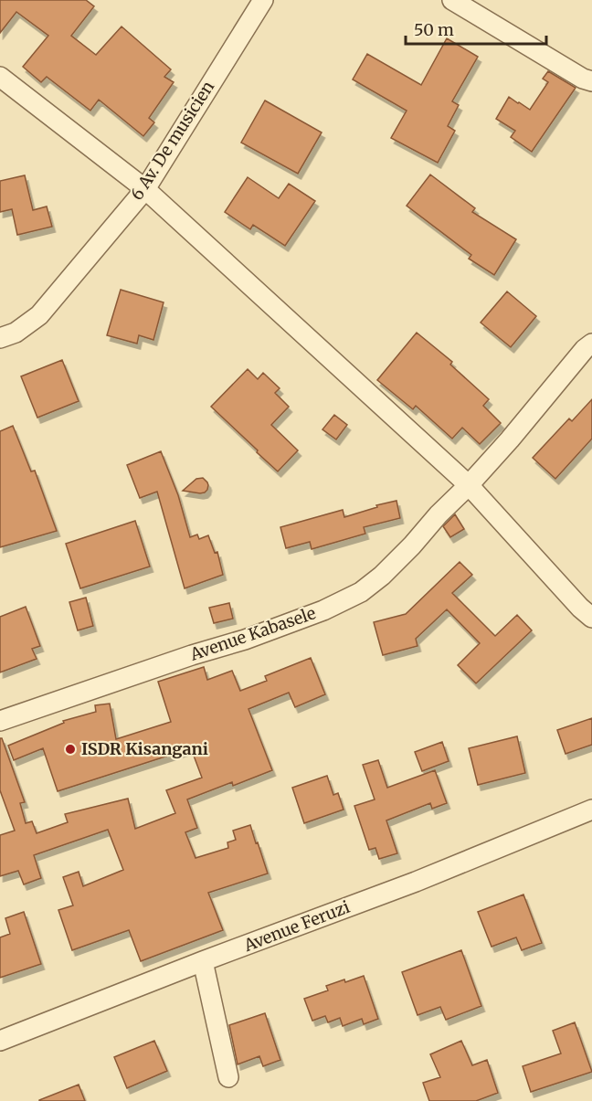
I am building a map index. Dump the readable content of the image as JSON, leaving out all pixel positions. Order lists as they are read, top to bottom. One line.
{"streets":{"street":["6 Av. De musicien","Avenue Kabasele","Avenue Feruzi"]},"places":["ISDR Kisangani"],"scale_bar":"50 m"}
